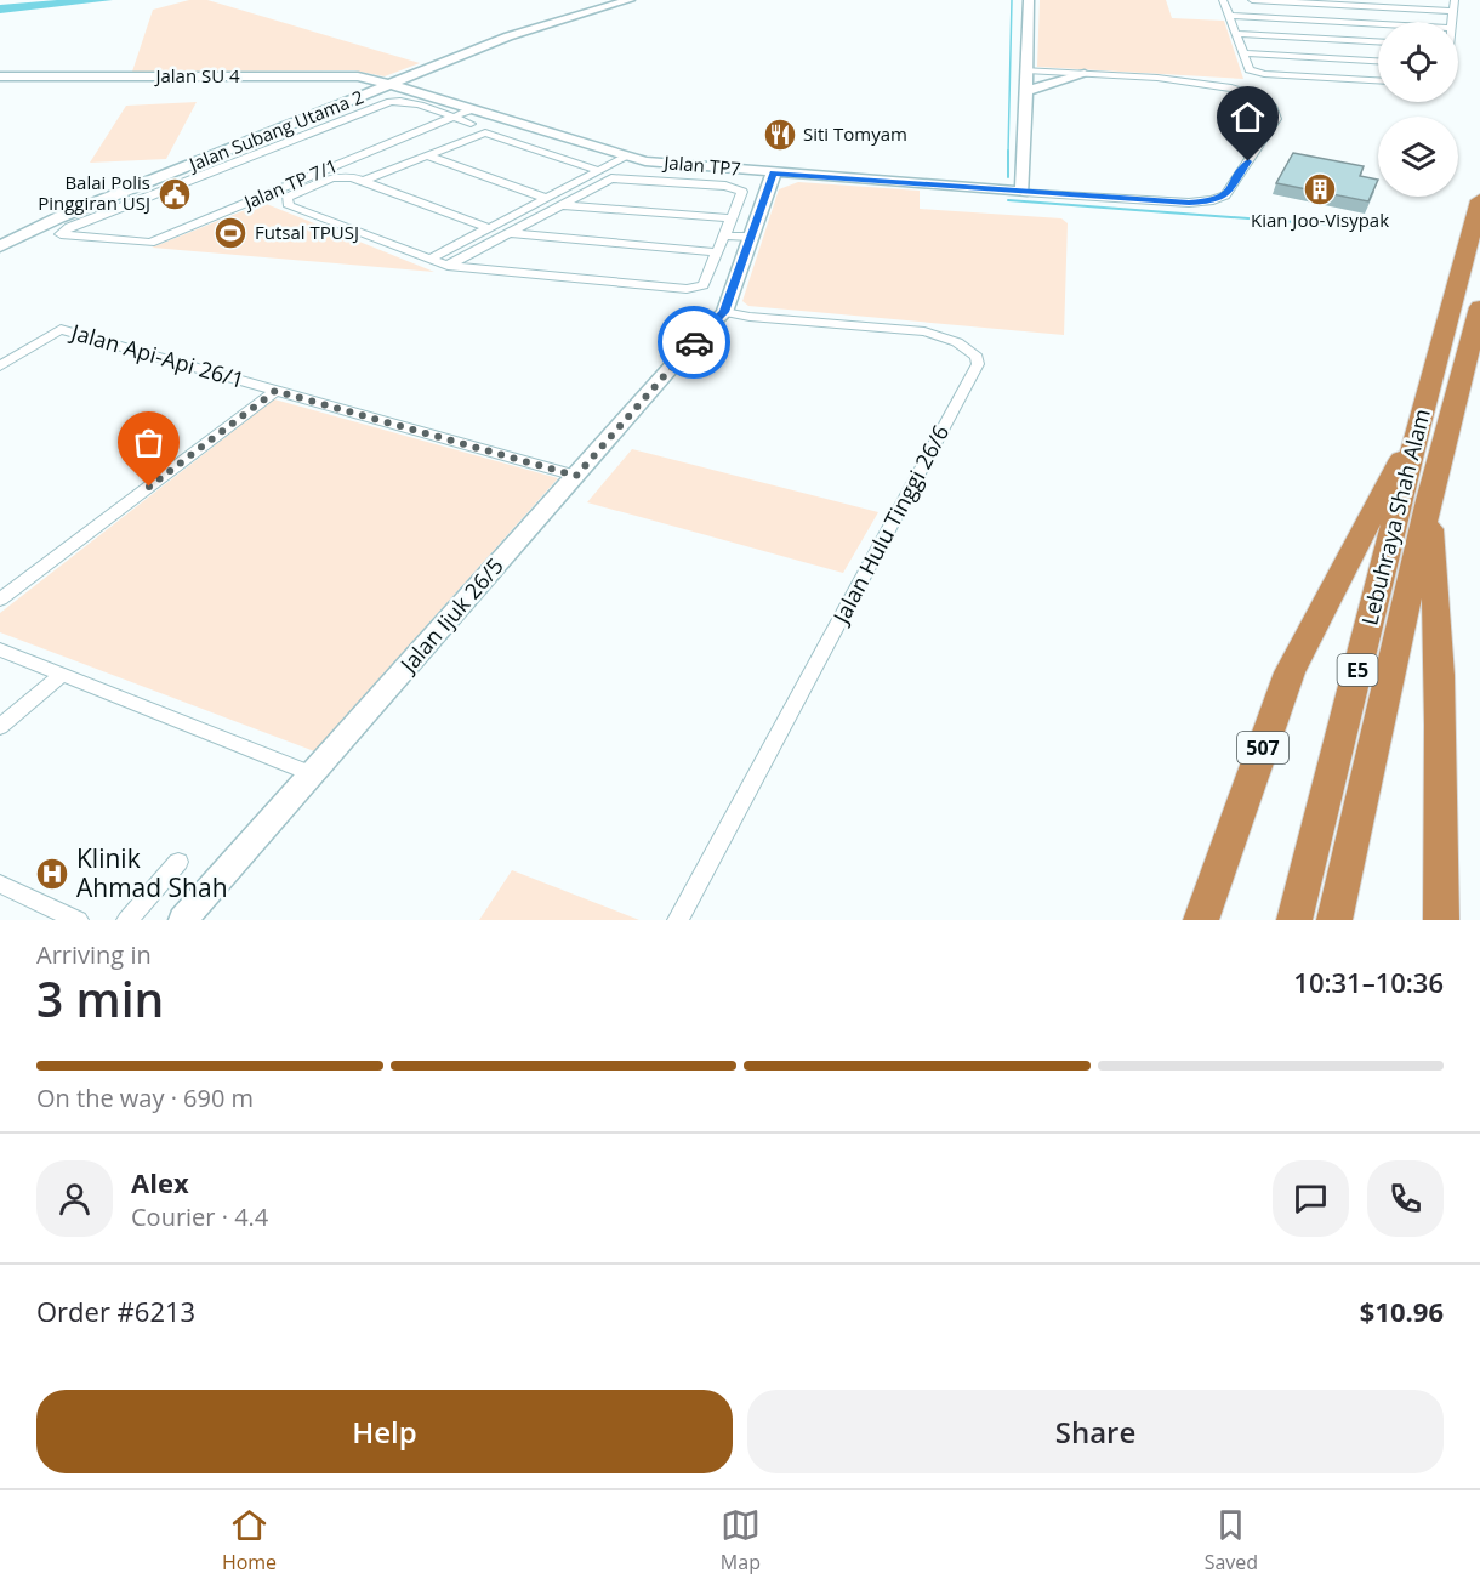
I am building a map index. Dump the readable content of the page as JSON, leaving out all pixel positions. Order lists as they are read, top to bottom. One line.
{"streets":{"highway":["Lebuhraya Shah Alam","E5","507"],"street":["Jalan SU 4","Jalan Subang Utama 2","Jalan TP7","Jalan TP 7/1","Jalan Api-Api 26/1","Jalan Hulu Tinggi 26/6","Jalan Ijuk 26/5"]},"crossings":[["Jalan SU 4","Jalan Subang Utama 2"],["Jalan SU 4","Jalan TP7"],["Jalan Subang Utama 2","Jalan TP7"],["Jalan TP7","Jalan TP 7/1"],["Jalan Api-Api 26/1","Jalan Ijuk 26/5"],["Lebuhraya Shah Alam","507"],["Jalan Hulu Tinggi 26/6","Jalan Ijuk 26/5"]],"places":{"restaurant":["Siti Tomyam"],"building":["Kian Joo-Visypak"],"public building":["Balai Polis Pinggiran USJ"],"sports":["Futsal TPUSJ"],"hospital":["Klinik Ahmad Shah"]},"page":{"heading":["3 min","Arriving in","10:31–10:36"],"panel":["Alex","Courier · 4.4","Order #6213","$10.96"],"bar":"On the way · 690 m","buttons":["Help","Share"],"tabs":["Home","Map","Saved"]}}
